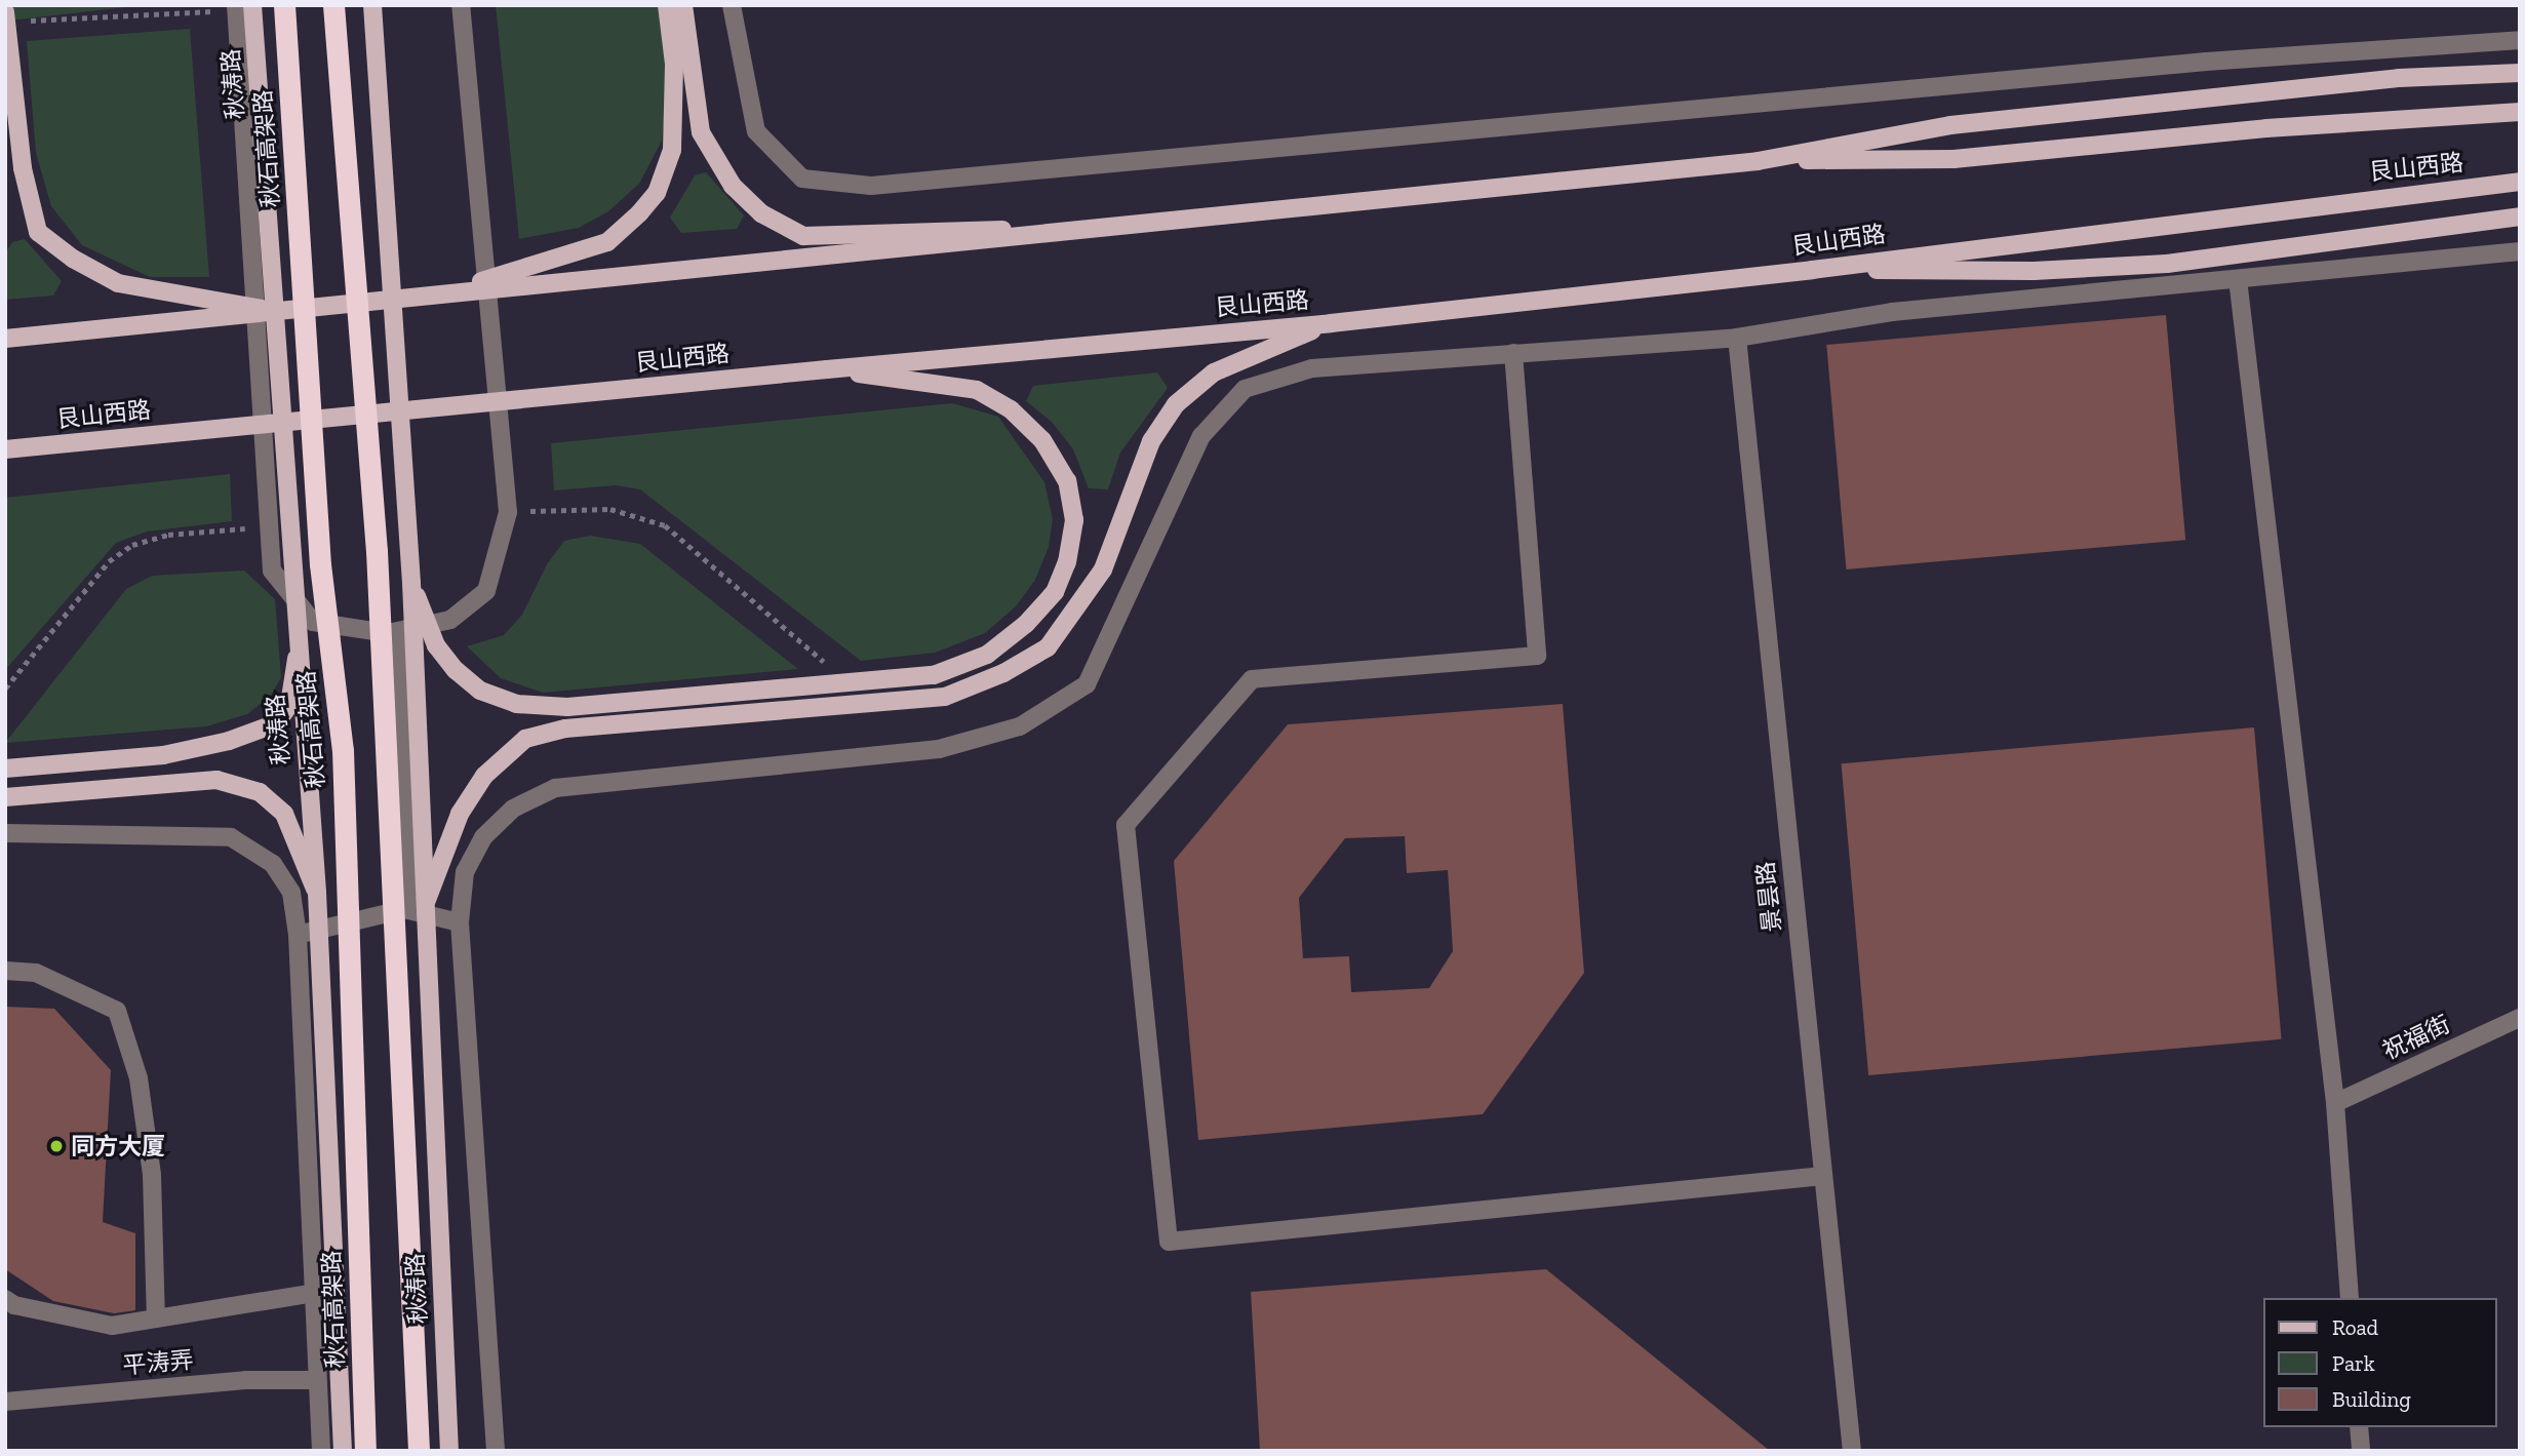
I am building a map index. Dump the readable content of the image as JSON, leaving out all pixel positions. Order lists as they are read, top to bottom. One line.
{"streets":{"highway":["秋石高架路"],"main road":["秋涛路","艮山西路"],"street":["景昙路","祝福街","平涛弄"]},"places":["同方大厦"],"legend":["Road","Park","Building"]}
